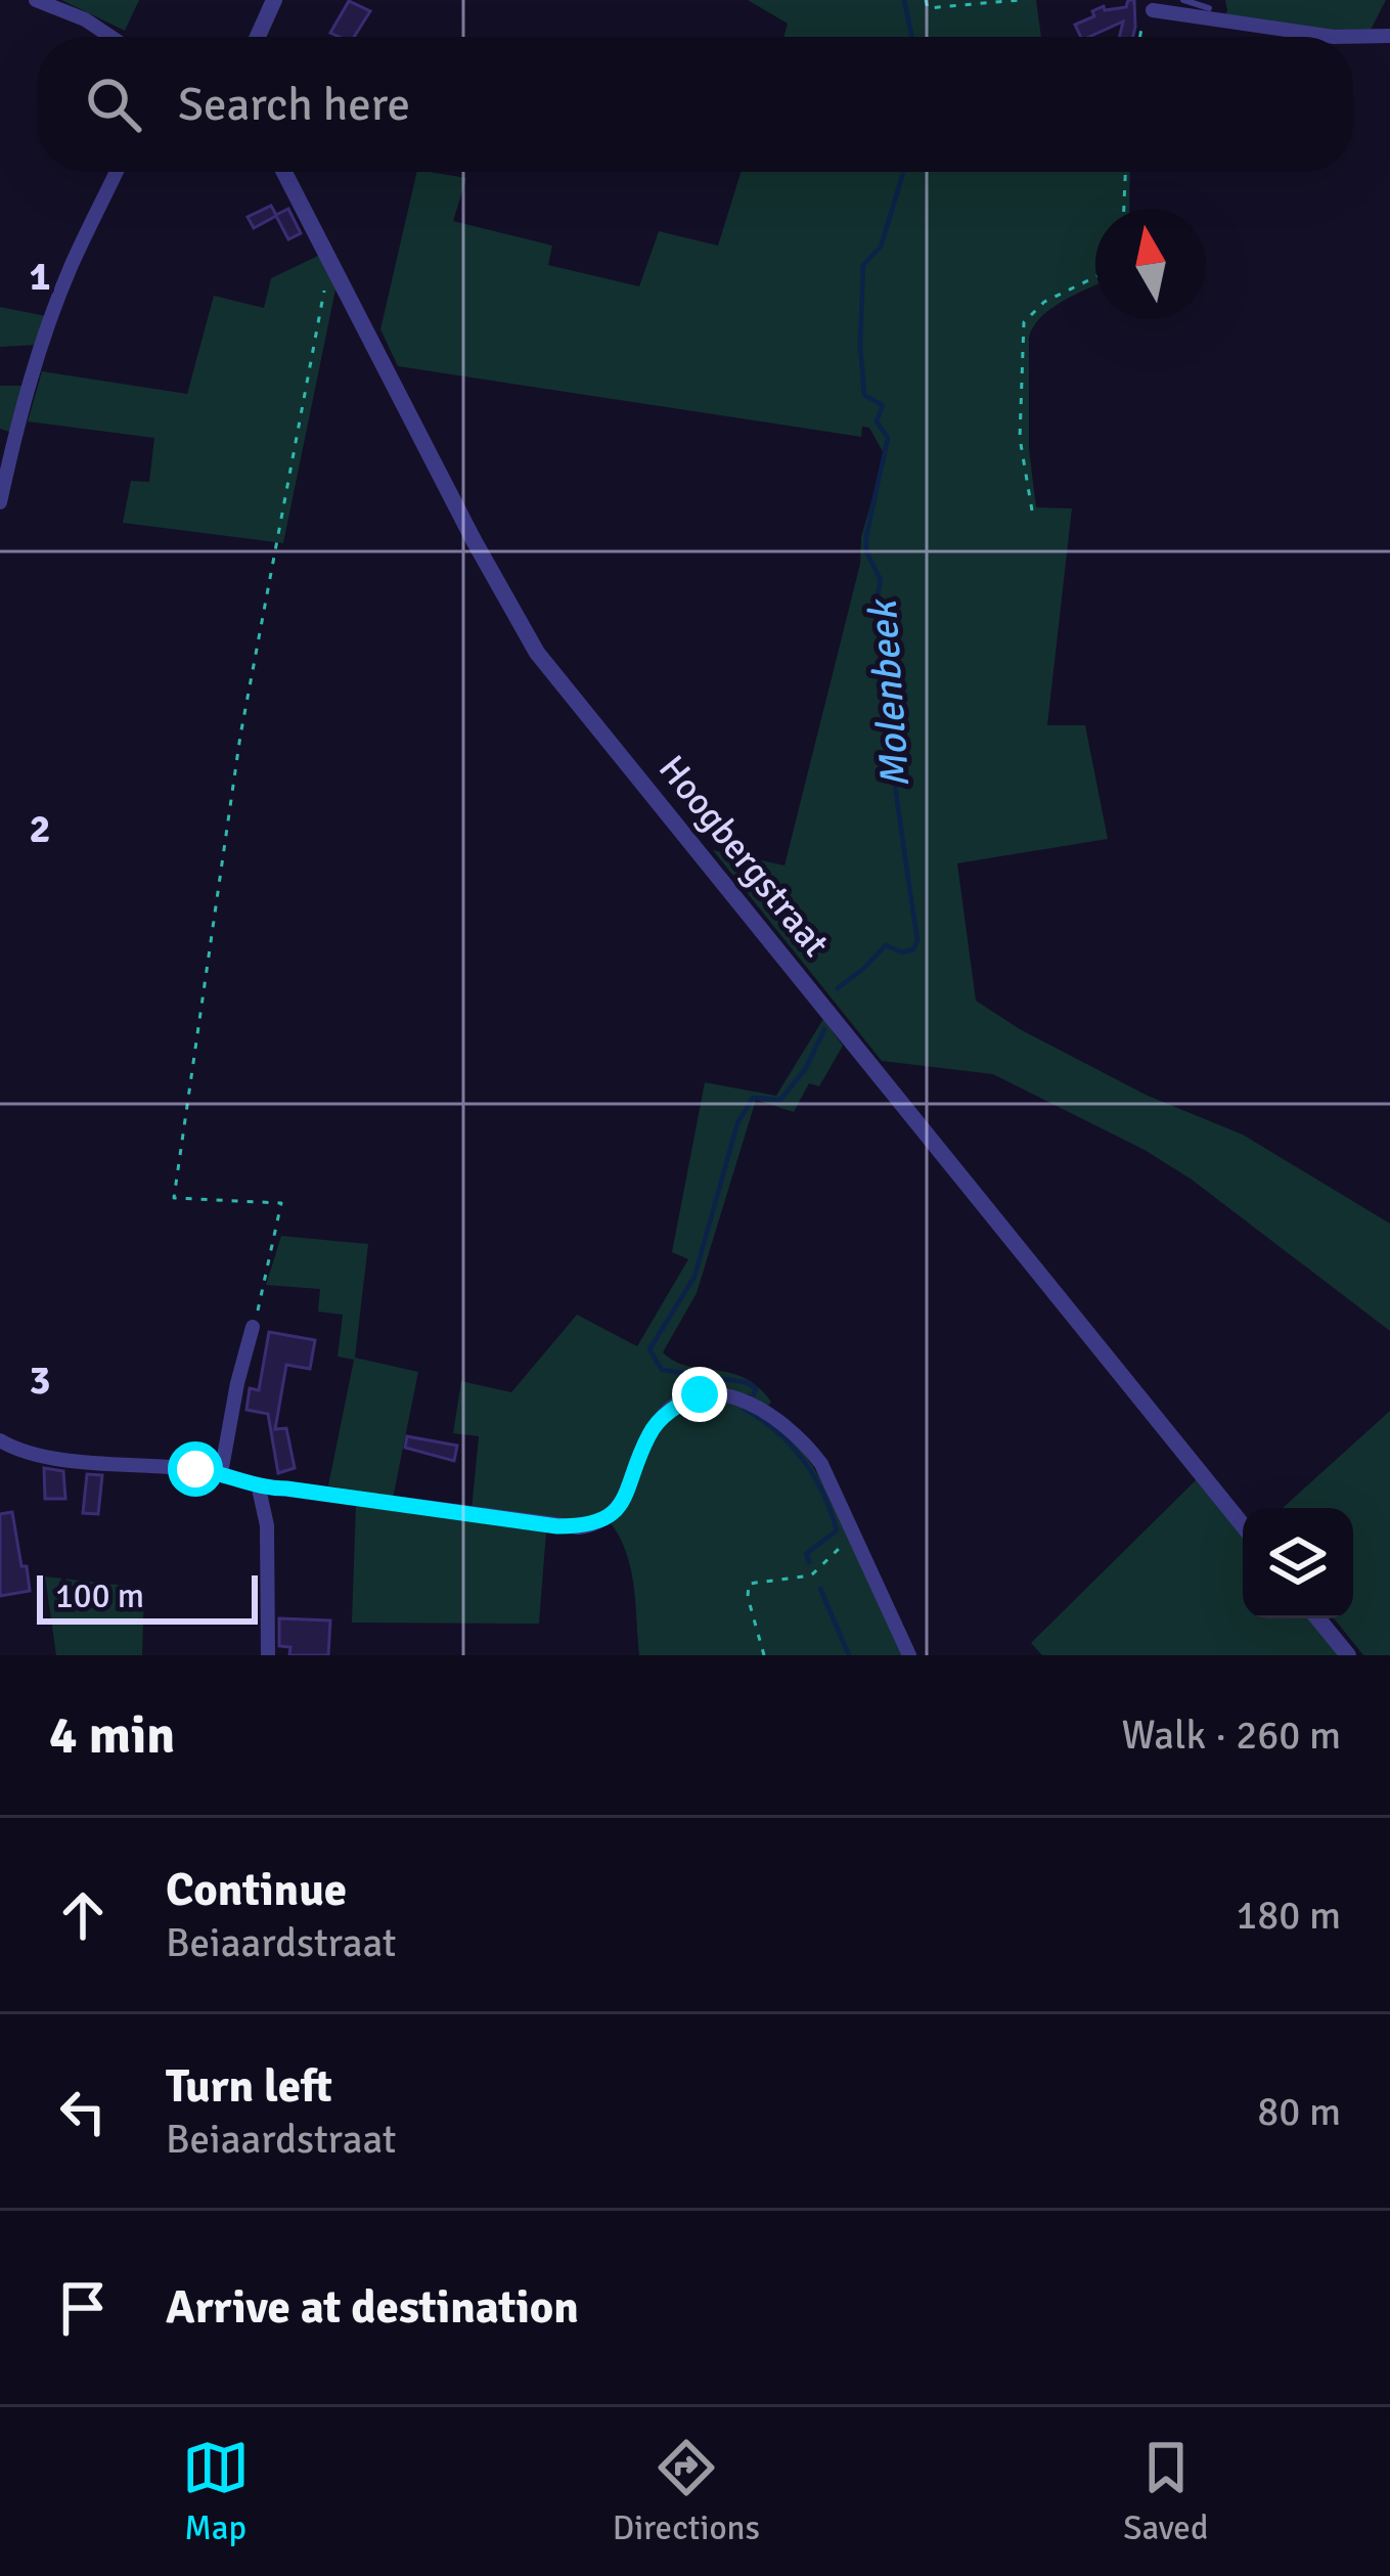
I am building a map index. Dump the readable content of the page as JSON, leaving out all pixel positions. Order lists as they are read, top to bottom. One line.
{"streets":{"street":["Hoogbergstraat"]},"water":["Molenbeek"],"scale_bar":"100 m","north":"top","page":{"search":"Search here","scale":"100 m","heading":["4 min","Walk · 260 m"],"list":[["Continue","Beiaardstraat","180 m"],["Turn left","Beiaardstraat","80 m"],"Arrive at destination"],"nav":["Map","Directions","Saved"]},"grid":{"rows":["1","2","3"]}}
